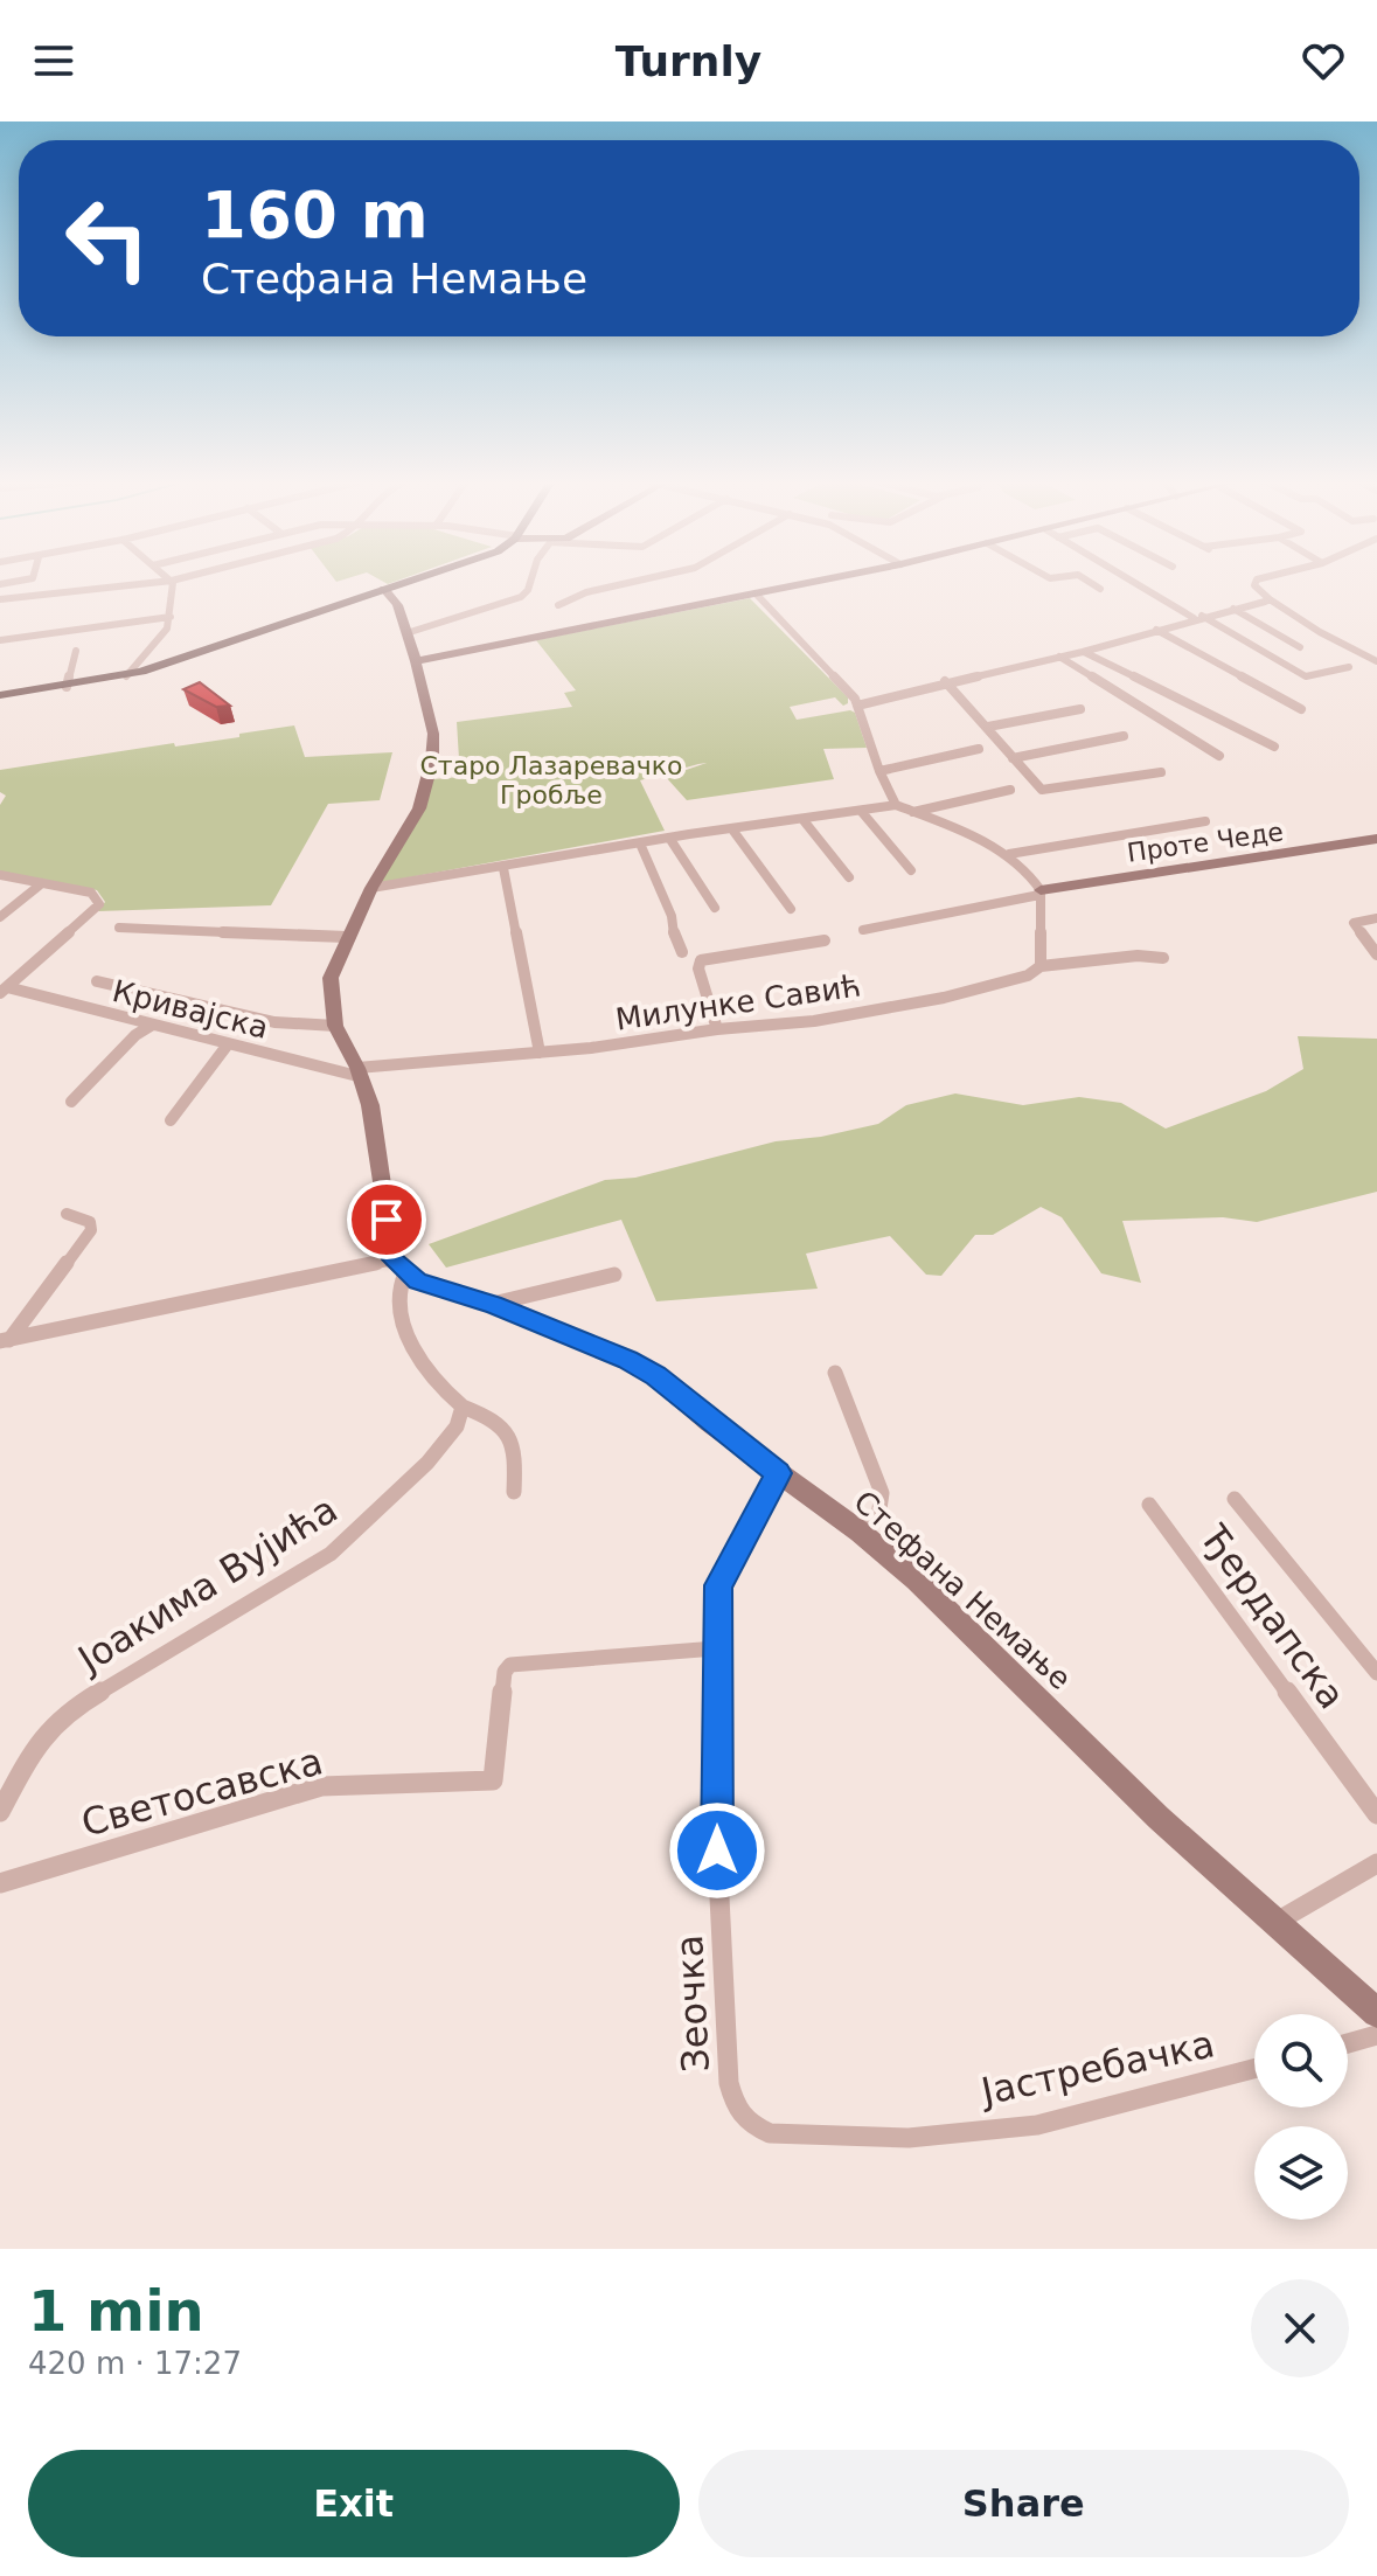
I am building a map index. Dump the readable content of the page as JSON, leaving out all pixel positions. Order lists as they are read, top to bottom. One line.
{"streets":{"street":["Проте Чеде","Милунке Савић","Кривајска","Јоакима Вујића","Стефана Немање","Ђердапска","Светосавска","Зеочка","Јастребачка"]},"crossings":[["Милунке Савић","Кривајска"],["Стефана Немање","Зеочка"],["Светосавска","Зеочка"],["Зеочка","Јастребачка"]],"parks":["Старо Лазаревачко Гробље"],"page":{"header":"Turnly","turn":["160 m","Стефана Немање"],"heading":["1 min","420 m · 17:27"],"buttons":["Exit","Share"]}}
